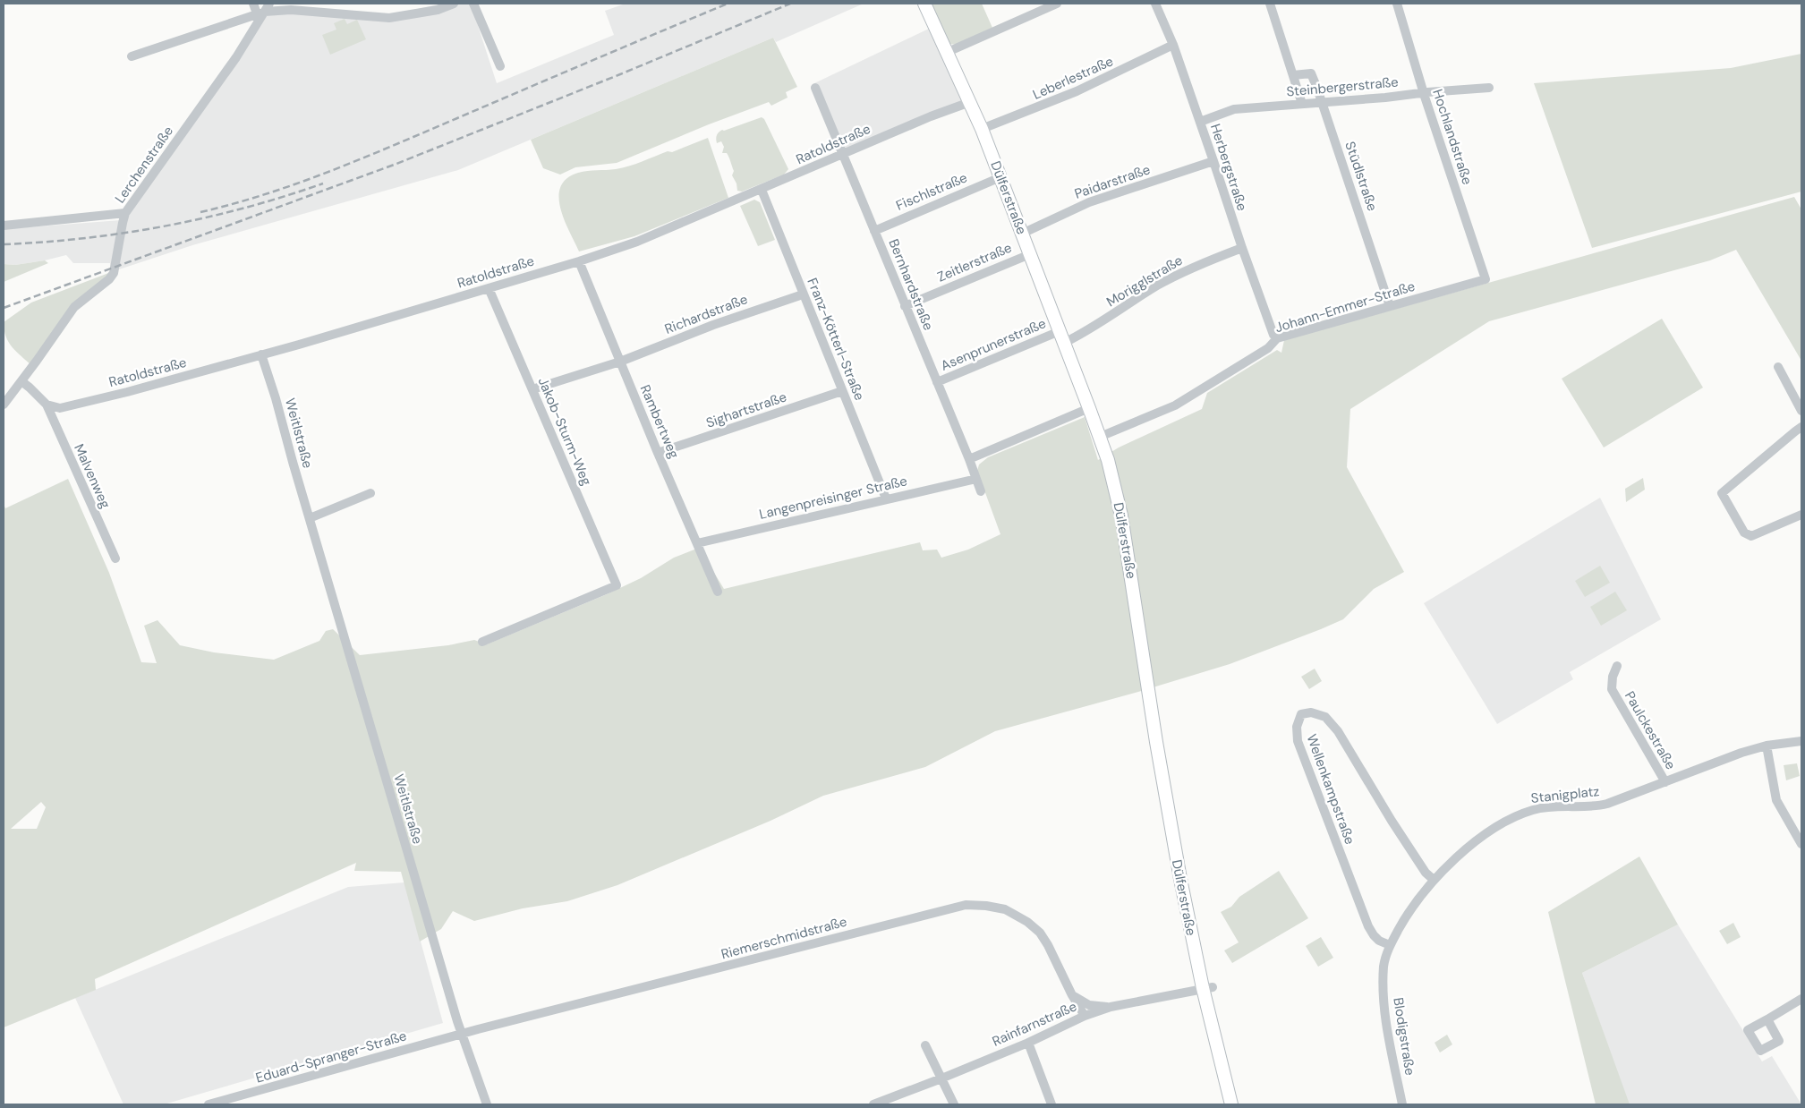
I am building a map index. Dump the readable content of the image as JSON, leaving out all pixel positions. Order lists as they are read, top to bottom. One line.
{"streets":{"main road":["Dülferstraße"],"street":["Leberlestraße","Steinbergerstraße","Hochlandstraße","Ratoldstraße","Lerchenstraße","Herbergstraße","Stüdlstraße","Paidarstraße","Fischlstraße","Zeitlerstraße","Morigglstraße","Bernhardstraße","Johann-Emmer-Straße","Richardstraße","Franz-Kötterl-Straße","Asenprunerstraße","Sighartstraße","Rambertweg","Jakob-Sturm-Weg","Weitlstraße","Malvenweg","Langenpreisinger Straße","Paulckestraße","Wellenkampstraße","Stanigplatz","Riemerschmidstraße","Rainfarnstraße","Blodigstraße","Eduard-Spranger-Straße"]},"crossings":[["Leberlestraße","Herbergstraße"],["Leberlestraße","Dülferstraße"],["Steinbergerstraße","Hochlandstraße"],["Steinbergerstraße","Herbergstraße"],["Steinbergerstraße","Stüdlstraße"],["Hochlandstraße","Johann-Emmer-Straße"],["Ratoldstraße","Dülferstraße"],["Ratoldstraße","Bernhardstraße"],["Ratoldstraße","Franz-Kötterl-Straße"],["Ratoldstraße","Rambertweg"],["Ratoldstraße","Jakob-Sturm-Weg"],["Ratoldstraße","Weitlstraße"],["Ratoldstraße","Malvenweg"],["Herbergstraße","Paidarstraße"],["Herbergstraße","Morigglstraße"],["Herbergstraße","Johann-Emmer-Straße"],["Stüdlstraße","Johann-Emmer-Straße"],["Paidarstraße","Dülferstraße"],["Fischlstraße","Dülferstraße"],["Fischlstraße","Bernhardstraße"],["Dülferstraße","Zeitlerstraße"],["Dülferstraße","Morigglstraße"],["Dülferstraße","Johann-Emmer-Straße"],["Dülferstraße","Asenprunerstraße"],["Dülferstraße","Rainfarnstraße"],["Zeitlerstraße","Bernhardstraße"],["Morigglstraße","Asenprunerstraße"],["Bernhardstraße","Asenprunerstraße"],["Bernhardstraße","Langenpreisinger Straße"],["Richardstraße","Franz-Kötterl-Straße"],["Richardstraße","Rambertweg"],["Richardstraße","Jakob-Sturm-Weg"],["Franz-Kötterl-Straße","Sighartstraße"],["Franz-Kötterl-Straße","Langenpreisinger Straße"],["Sighartstraße","Rambertweg"],["Rambertweg","Langenpreisinger Straße"],["Weitlstraße","Riemerschmidstraße"],["Weitlstraße","Eduard-Spranger-Straße"],["Paulckestraße","Stanigplatz"],["Wellenkampstraße","Blodigstraße"],["Stanigplatz","Blodigstraße"],["Riemerschmidstraße","Rainfarnstraße"],["Riemerschmidstraße","Eduard-Spranger-Straße"]]}
